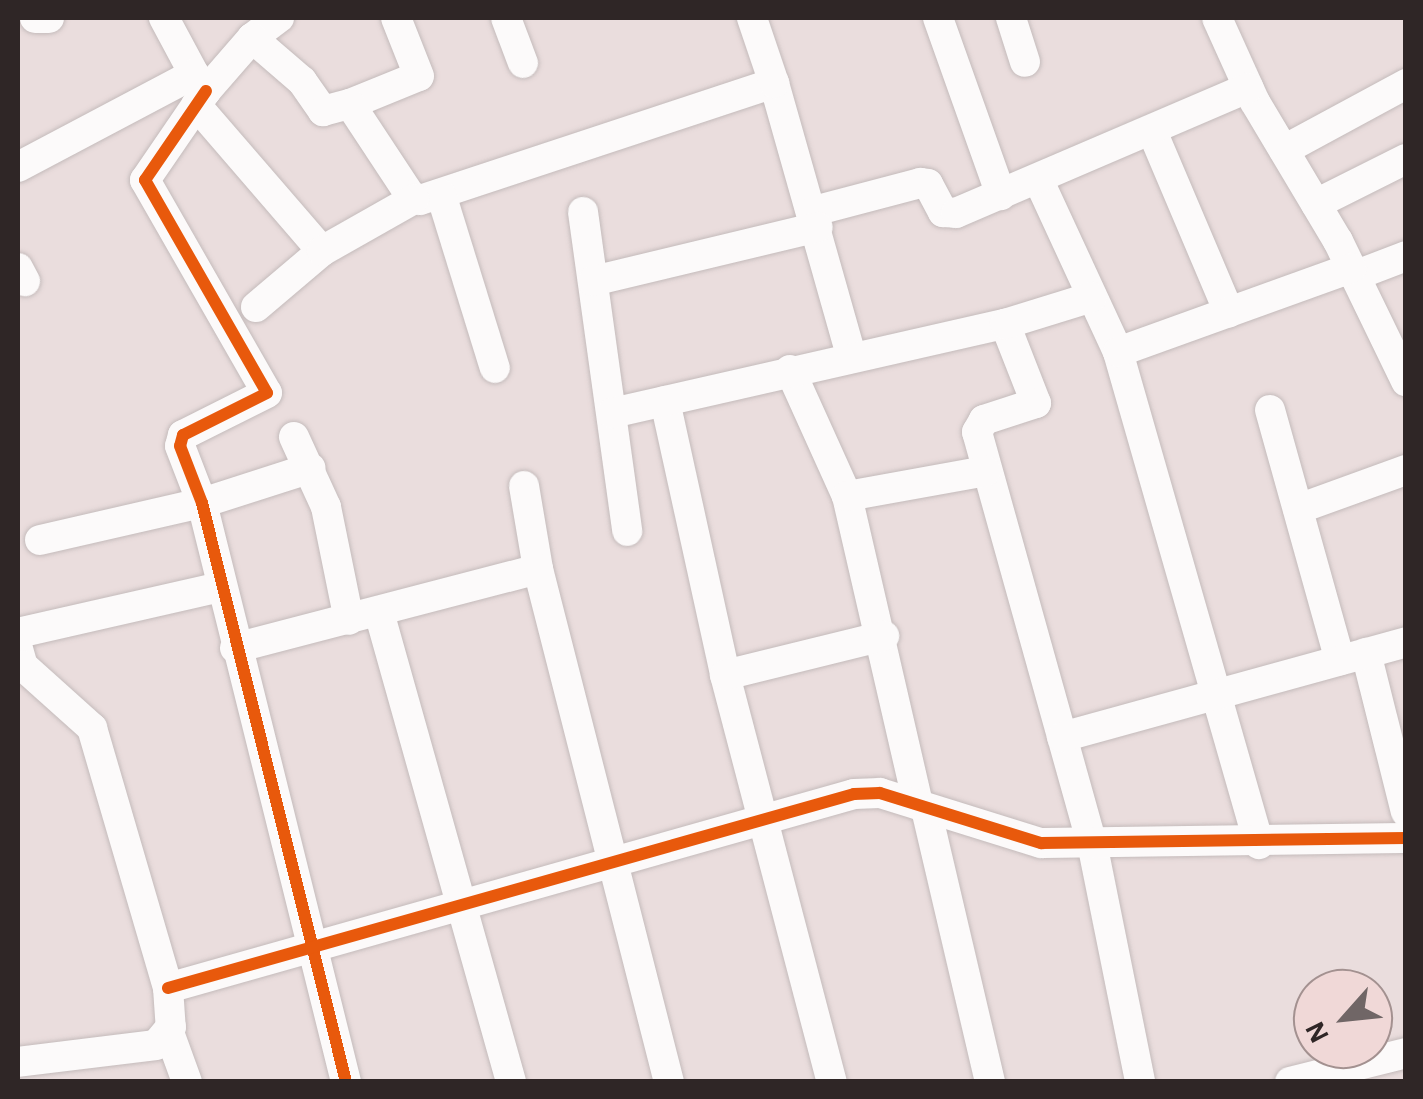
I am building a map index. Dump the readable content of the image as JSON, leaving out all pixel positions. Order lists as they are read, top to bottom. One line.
{"north":"bottom left"}
